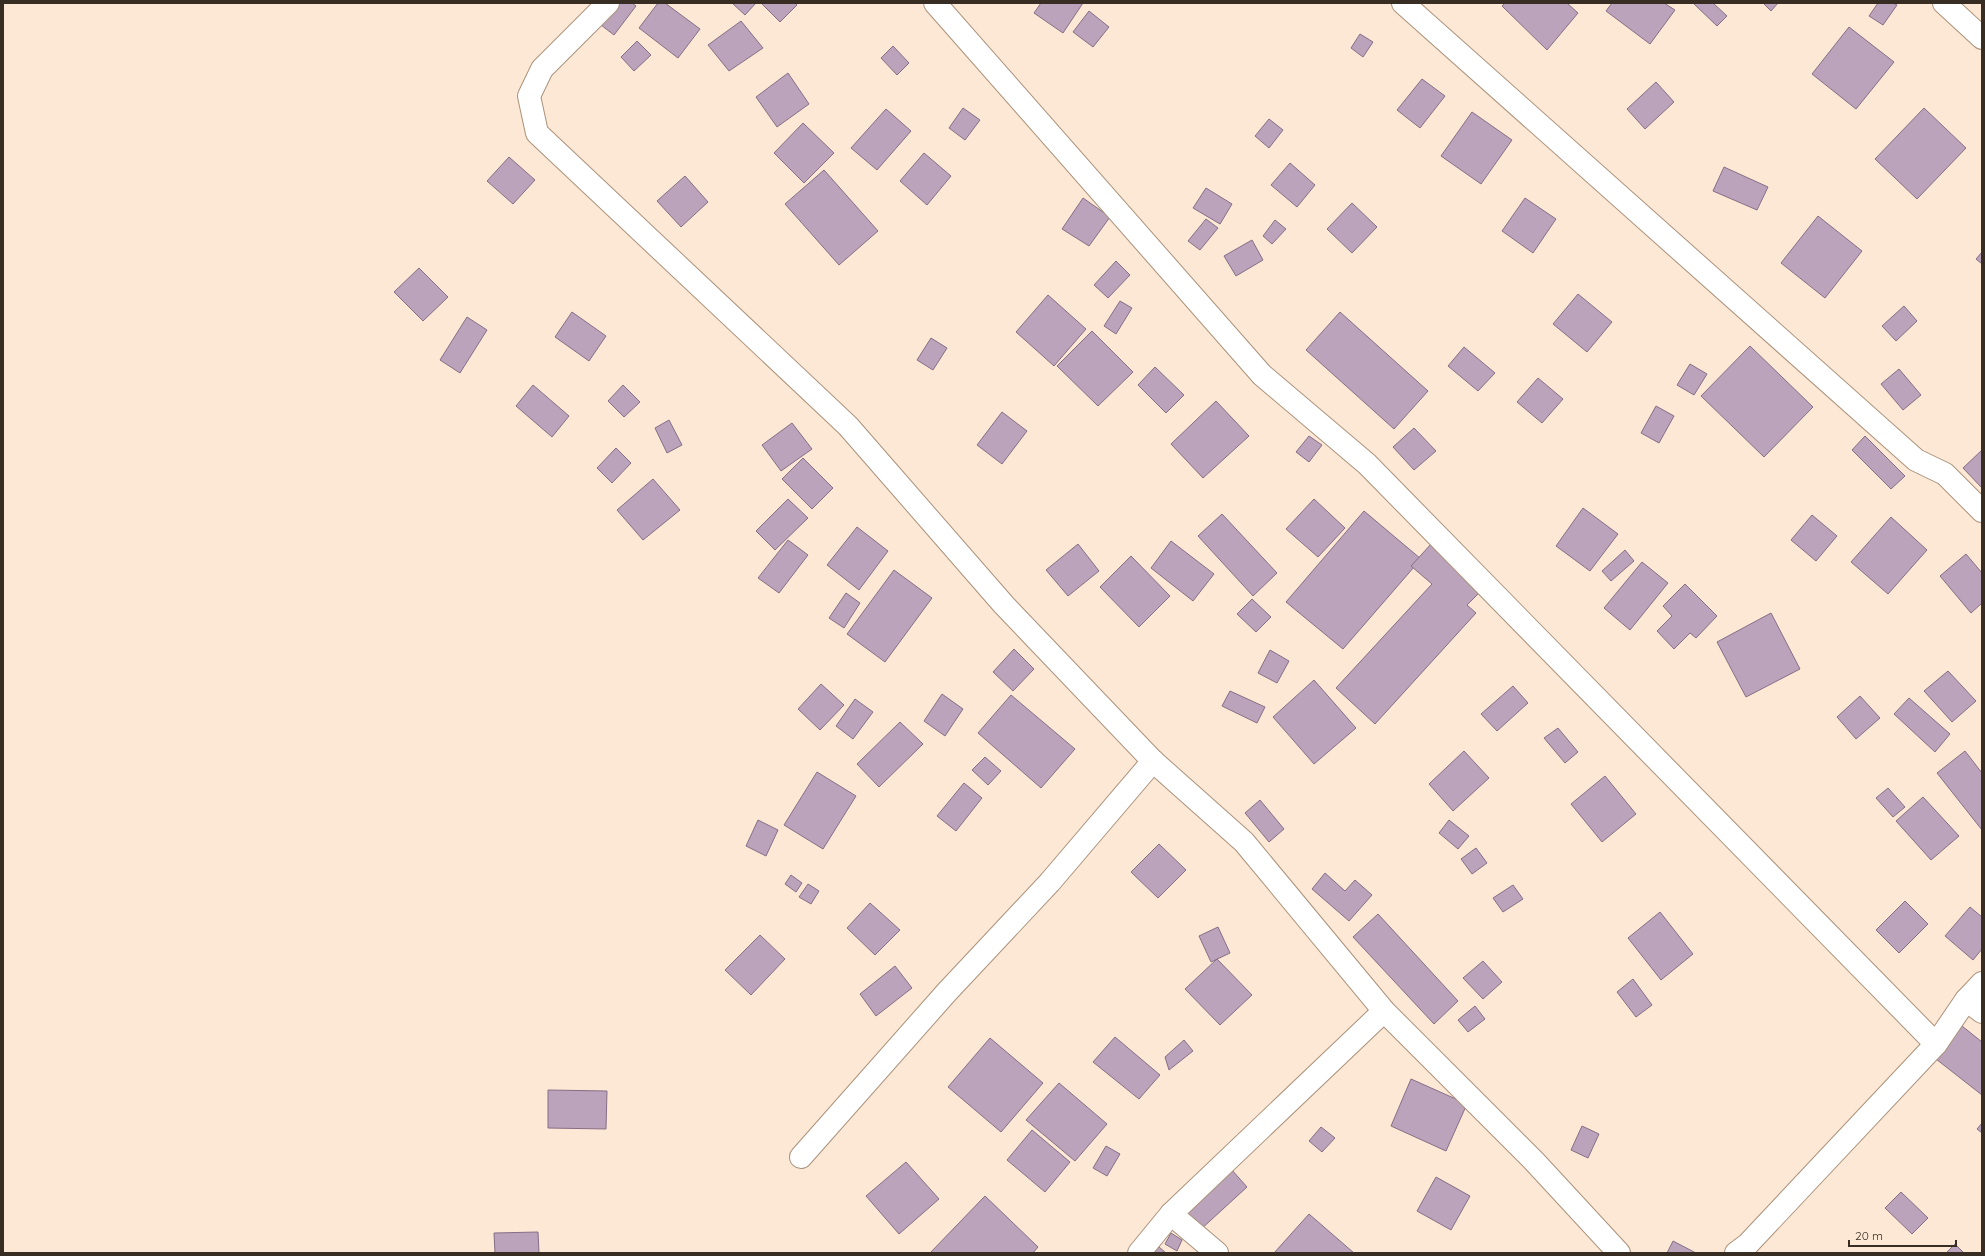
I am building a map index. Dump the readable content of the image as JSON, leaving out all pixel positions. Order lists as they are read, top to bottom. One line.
{"scale_bar":"20 m"}
